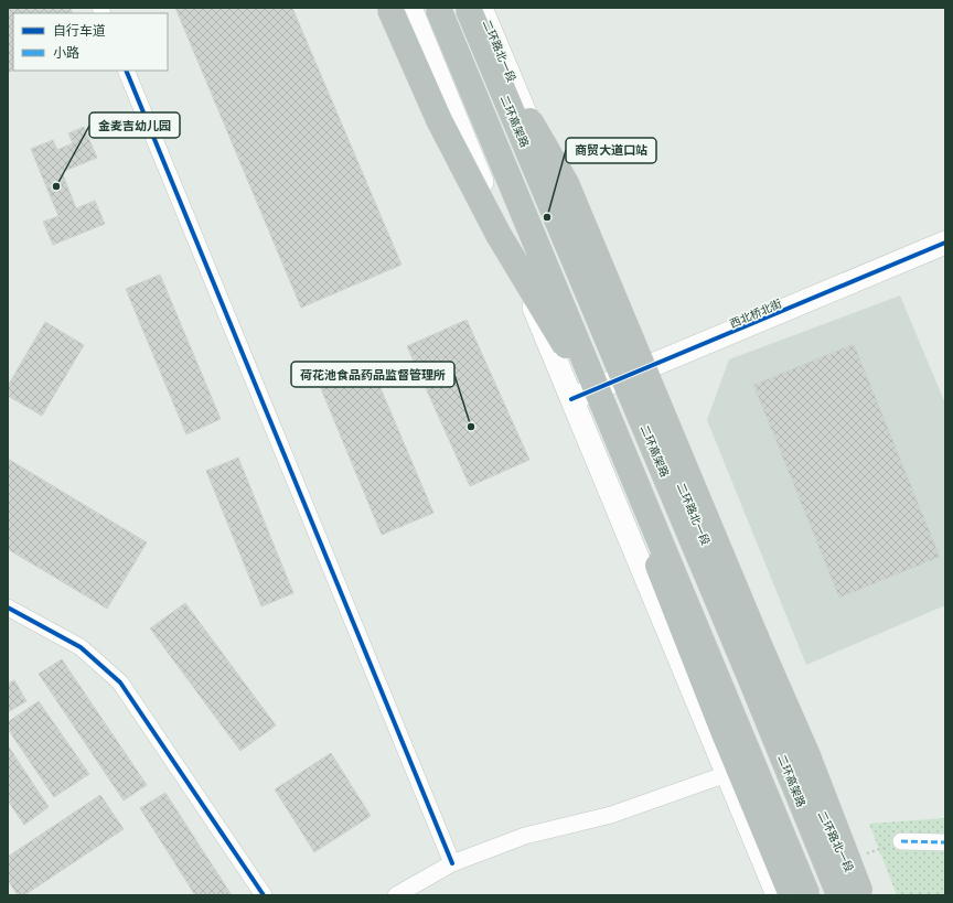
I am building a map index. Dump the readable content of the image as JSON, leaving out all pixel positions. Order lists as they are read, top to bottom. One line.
{"streets":{"highway":["二环高架路"],"main road":["二环路北一段","西北桥北街"]},"crossings":[["二环路北一段","二环高架路"],["二环路北一段","西北桥北街"]],"places":["金麦吉幼儿园","商贸大道口站","荷花池食品药品监督管理所"],"legend":["自行车道","小路"]}
